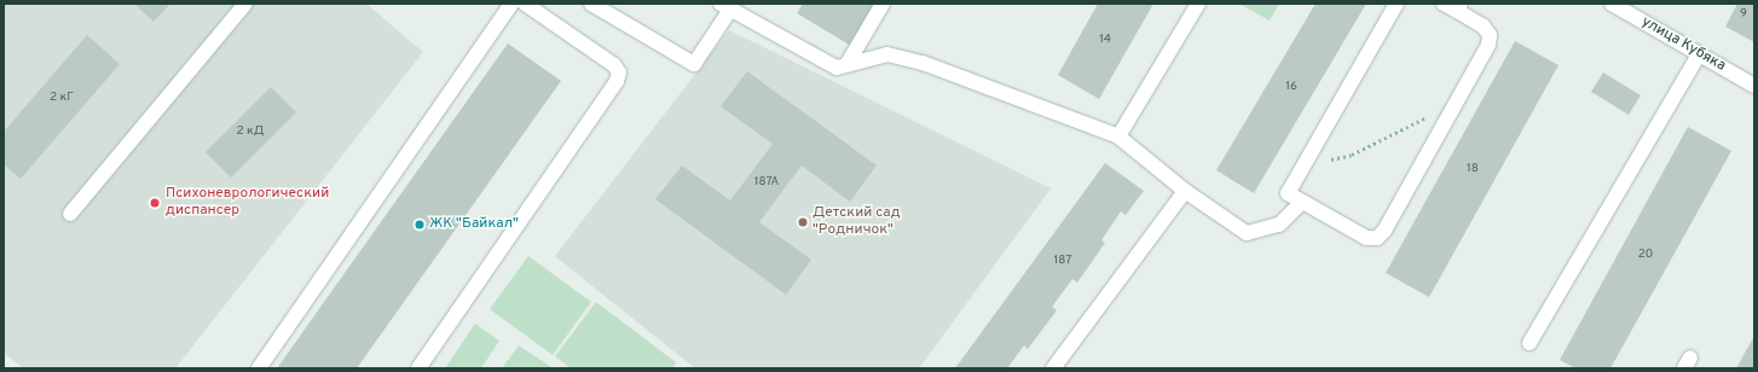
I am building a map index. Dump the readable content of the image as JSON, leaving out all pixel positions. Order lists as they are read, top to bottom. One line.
{"streets":{"street":["улица Кубяка"]},"places":["Психоневрологический диспансер","Детский сад \"Родничок\"","ЖК \"Байкал\""],"house_numbers":["9","14","16","2 кГ","2 кД","18","187А","20","187"]}
